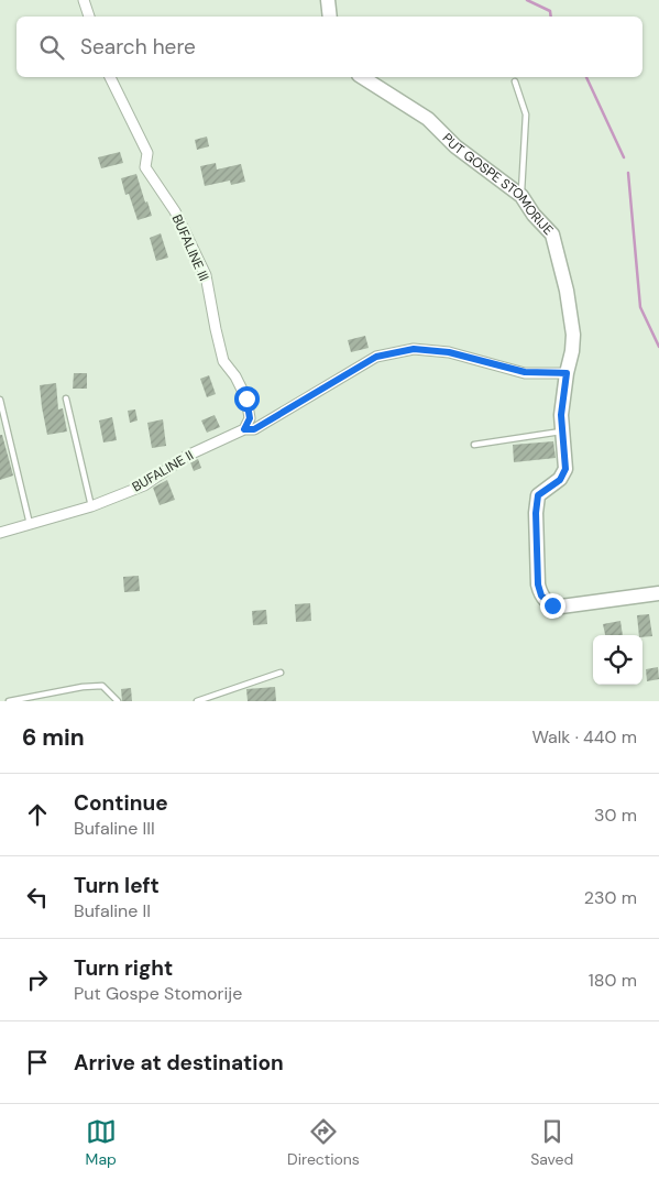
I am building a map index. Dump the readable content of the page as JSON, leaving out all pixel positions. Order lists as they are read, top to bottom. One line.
{"streets":{"street":["PUT GOSPE STOMORIJE","BUFALINE III","BUFALINE II"]},"crossings":[["PUT GOSPE STOMORIJE","BUFALINE II"],["BUFALINE III","BUFALINE II"]],"page":{"search":"Search here","heading":["6 min","Walk · 440 m"],"list":[["Continue","Bufaline III","30 m"],["Turn left","Bufaline II","230 m"],["Turn right","Put Gospe Stomorije","180 m"],"Arrive at destination"],"nav":["Map","Directions","Saved"]}}
